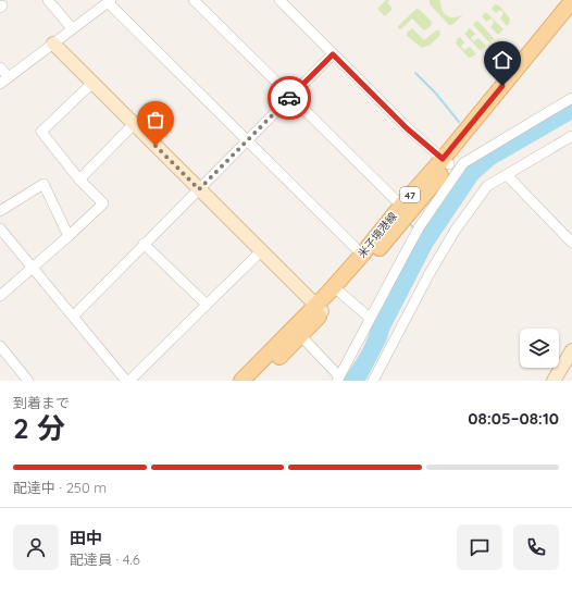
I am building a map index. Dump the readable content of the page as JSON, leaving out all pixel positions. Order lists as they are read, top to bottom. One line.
{"streets":{"main road":["47","米子境港線"]},"page":{"heading":["2 分","到着まで","08:05–08:10"],"panel":["田中","配達員 · 4.6"],"bar":"配達中 · 250 m"}}
